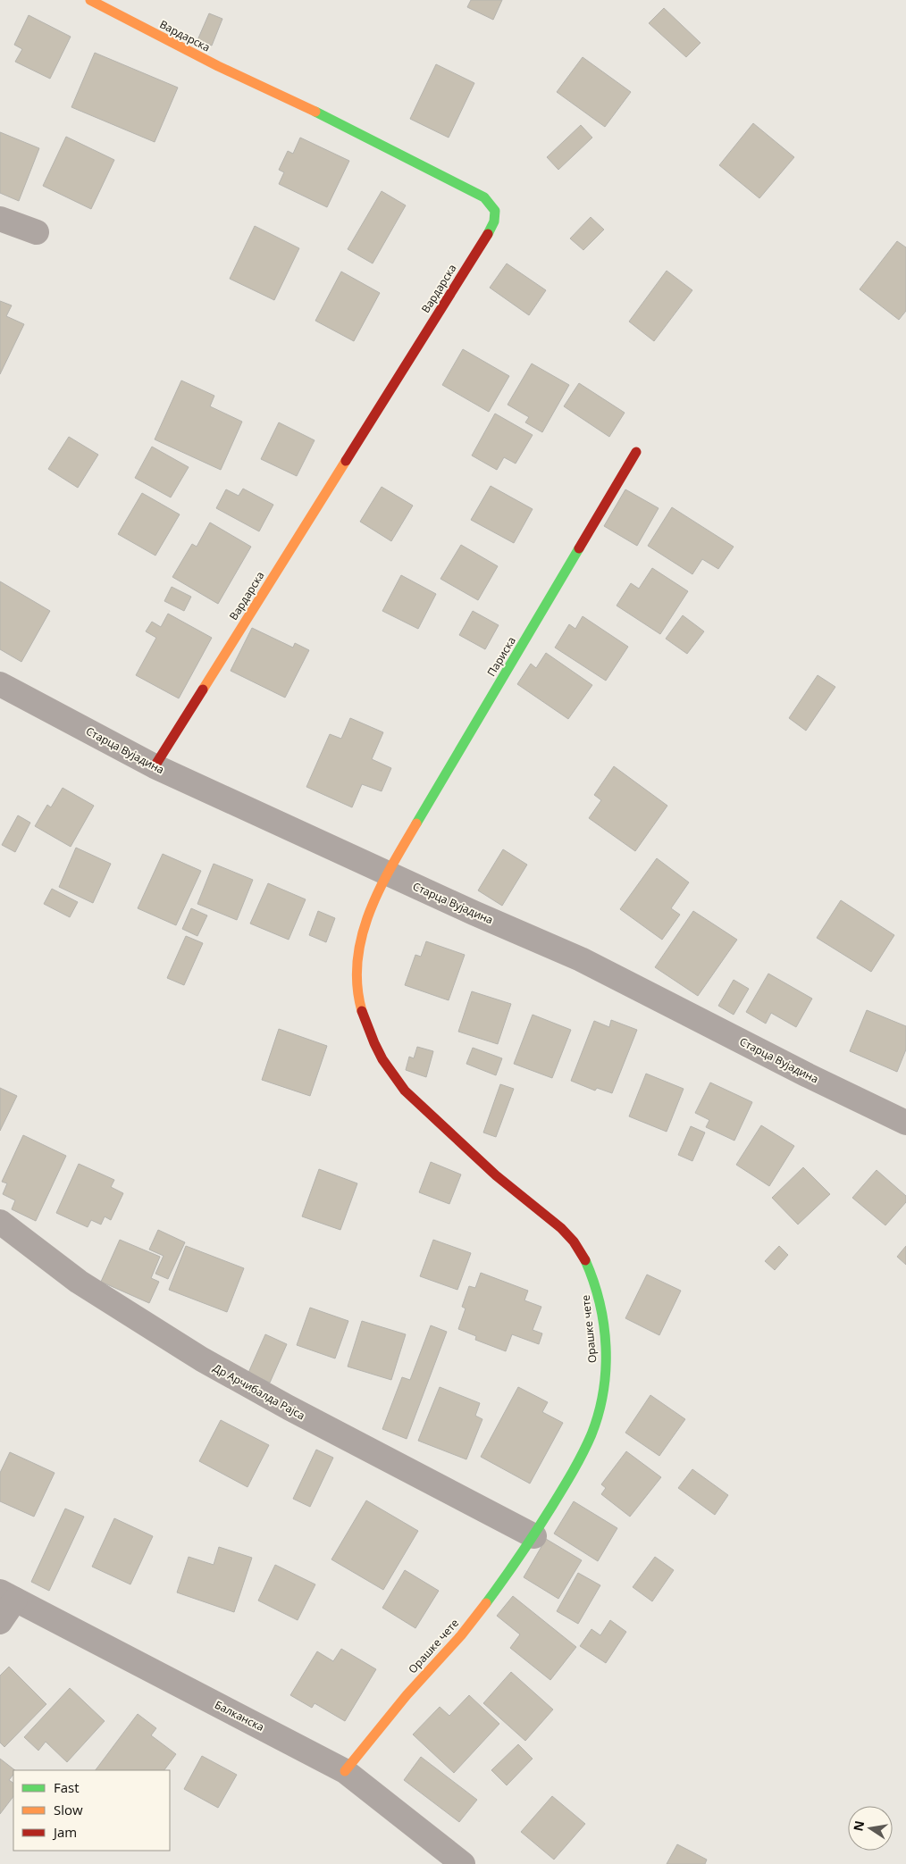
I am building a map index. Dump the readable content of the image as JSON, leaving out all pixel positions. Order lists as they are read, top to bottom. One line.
{"streets":{"street":["Вардарска","Париска","Старца Вујадина","Орашке чете","Др Арчибалда Рајса","Балканска"]},"crossings":[["Вардарска","Старца Вујадина"],["Париска","Старца Вујадина"],["Париска","Орашке чете"],["Старца Вујадина","Орашке чете"],["Орашке чете","Др Арчибалда Рајса"],["Орашке чете","Балканска"]],"legend":["Fast","Slow","Jam"],"north":"left"}
